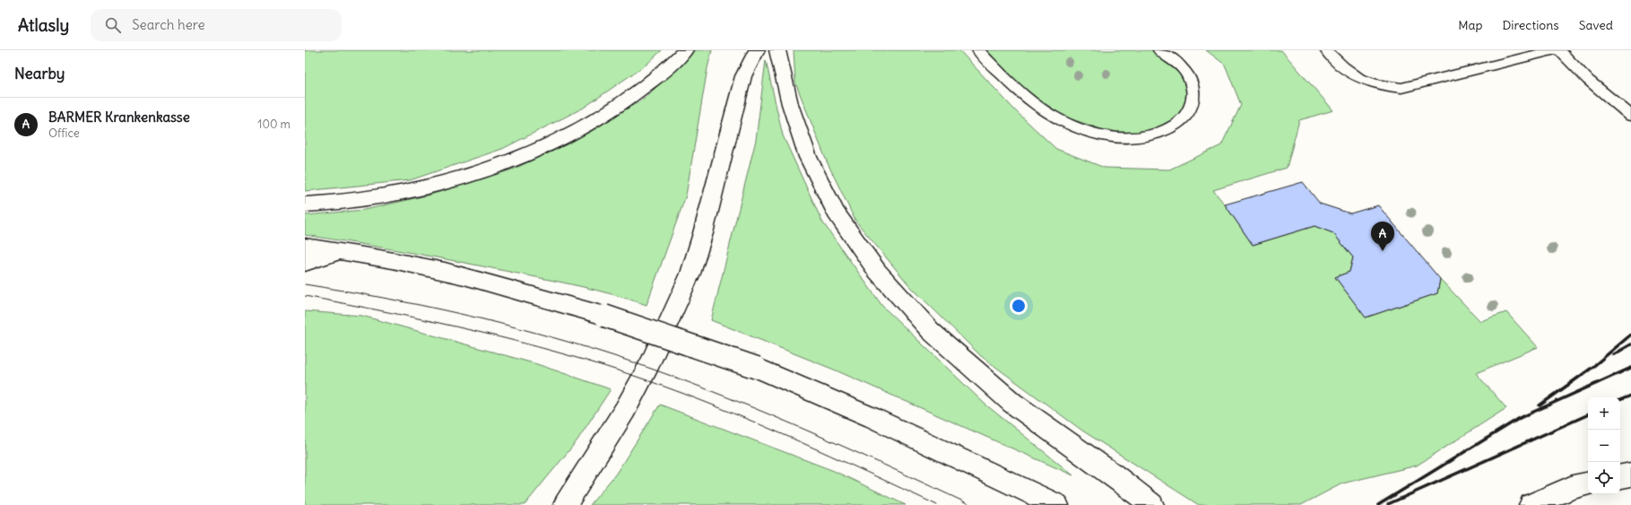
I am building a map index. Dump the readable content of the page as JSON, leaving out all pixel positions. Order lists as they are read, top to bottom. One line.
{"page":{"header":"Atlasly","search":"Search here","nav":["Map","Directions","Saved"],"heading":"Nearby","list":[{"mark":"A","name":"BARMER Krankenkasse","note":"Office","value":"100 m"}],"pins":"A","map_buttons":["+","−"]}}
